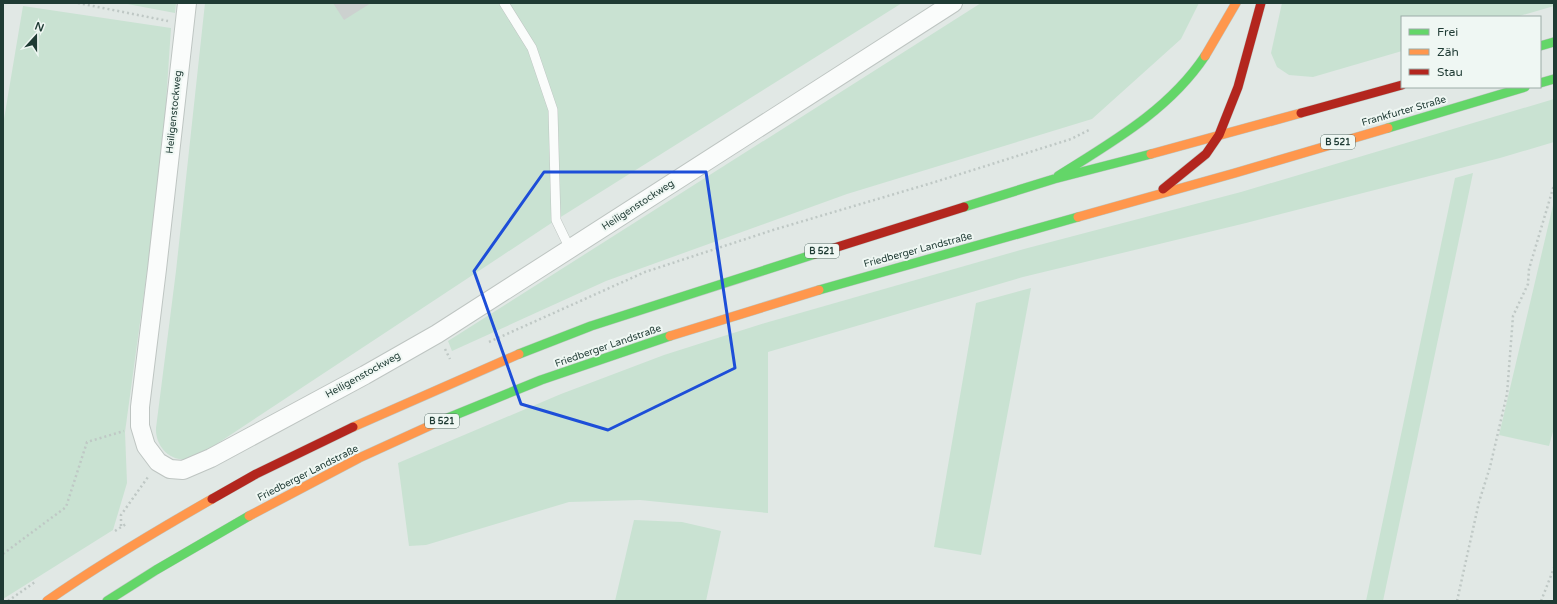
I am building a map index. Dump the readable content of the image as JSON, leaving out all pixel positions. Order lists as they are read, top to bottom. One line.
{"streets":{"main road":["Frankfurter Straße","B 521","Friedberger Landstraße"],"street":["Heiligenstockweg"]},"crossings":[["Frankfurter Straße","Friedberger Landstraße"],["B 521","Friedberger Landstraße"]],"legend":["Frei","Zäh","Stau"],"north":"top"}
